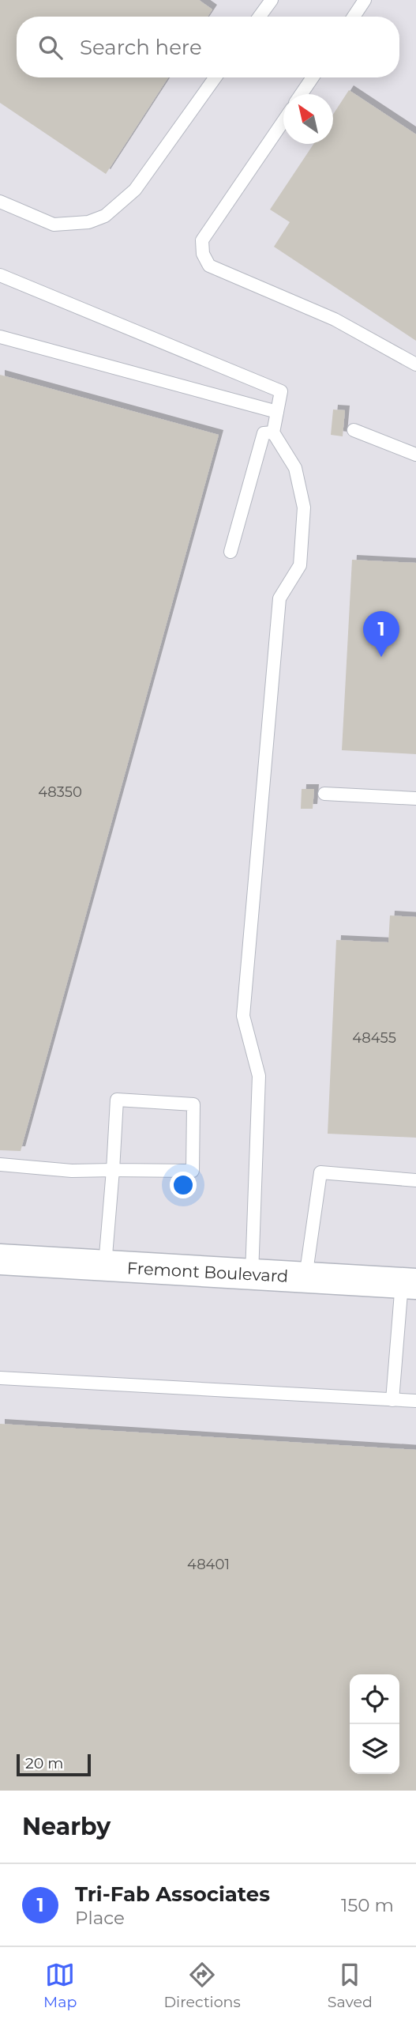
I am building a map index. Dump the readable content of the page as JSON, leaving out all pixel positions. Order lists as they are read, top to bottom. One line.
{"streets":{"main road":["Fremont Boulevard"]},"house_numbers":["48350","48455","48401"],"scale_bar":"20 m","north":"top left","page":{"search":"Search here","pins":"1","scale":"20 m","heading":"Nearby","list":[{"mark":"1","name":"Tri-Fab Associates","note":"Place","value":"150 m"}],"nav":["Map","Directions","Saved"]}}
